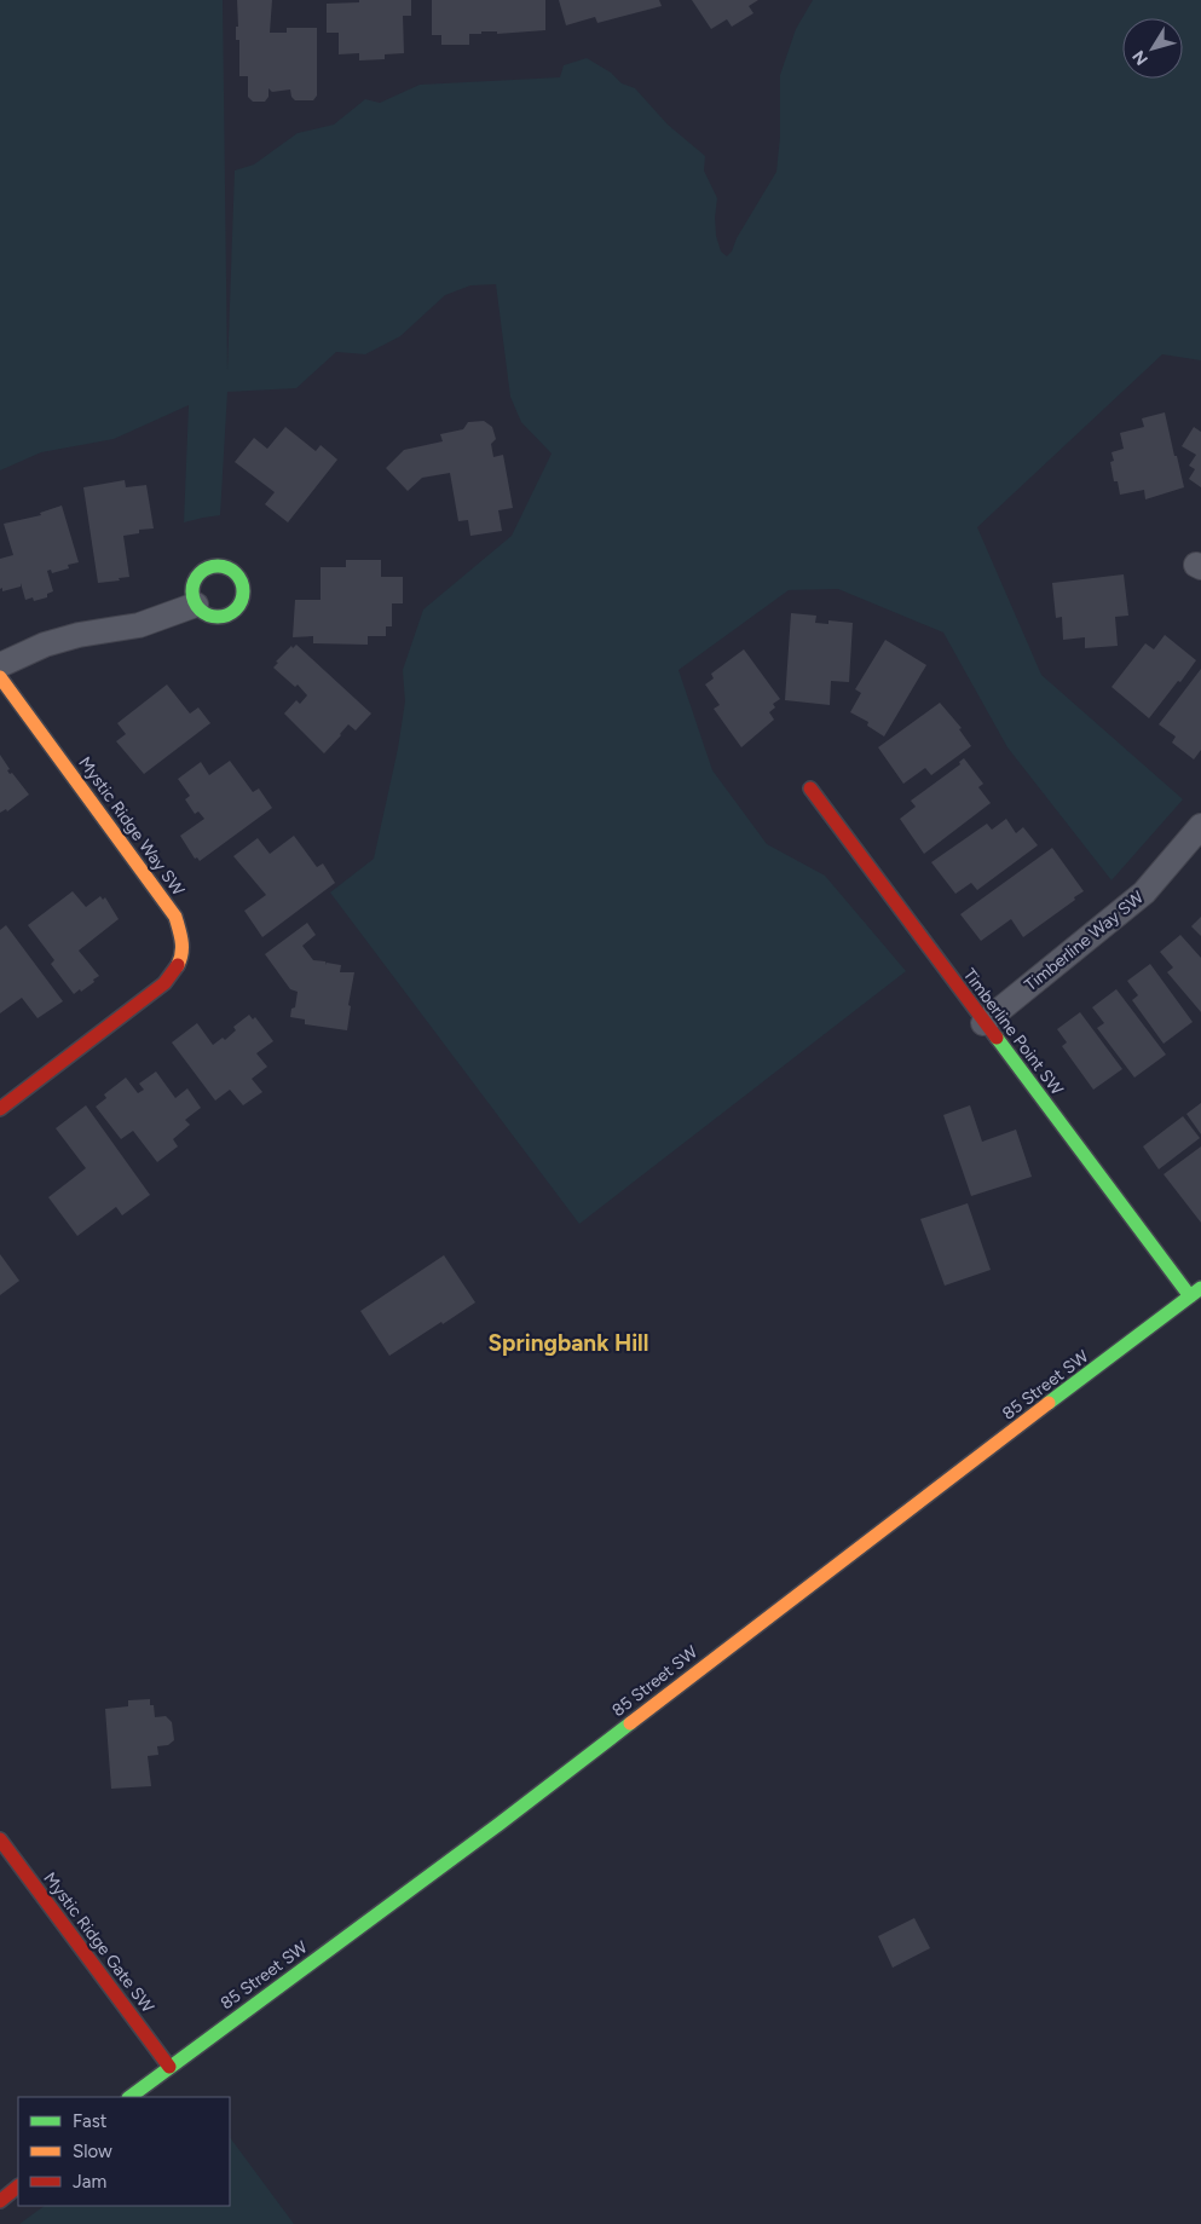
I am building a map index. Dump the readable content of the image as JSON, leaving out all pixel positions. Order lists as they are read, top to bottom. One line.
{"streets":{"street":["Mystic Ridge Way SW","Timberline Way SW","Timberline Point SW","85 Street SW","Mystic Ridge Gate SW"]},"crossings":[["Timberline Way SW","Timberline Point SW"],["Timberline Point SW","85 Street SW"],["85 Street SW","Mystic Ridge Gate SW"]],"districts":["Springbank Hill"],"legend":["Fast","Slow","Jam"],"north":"bottom left"}
